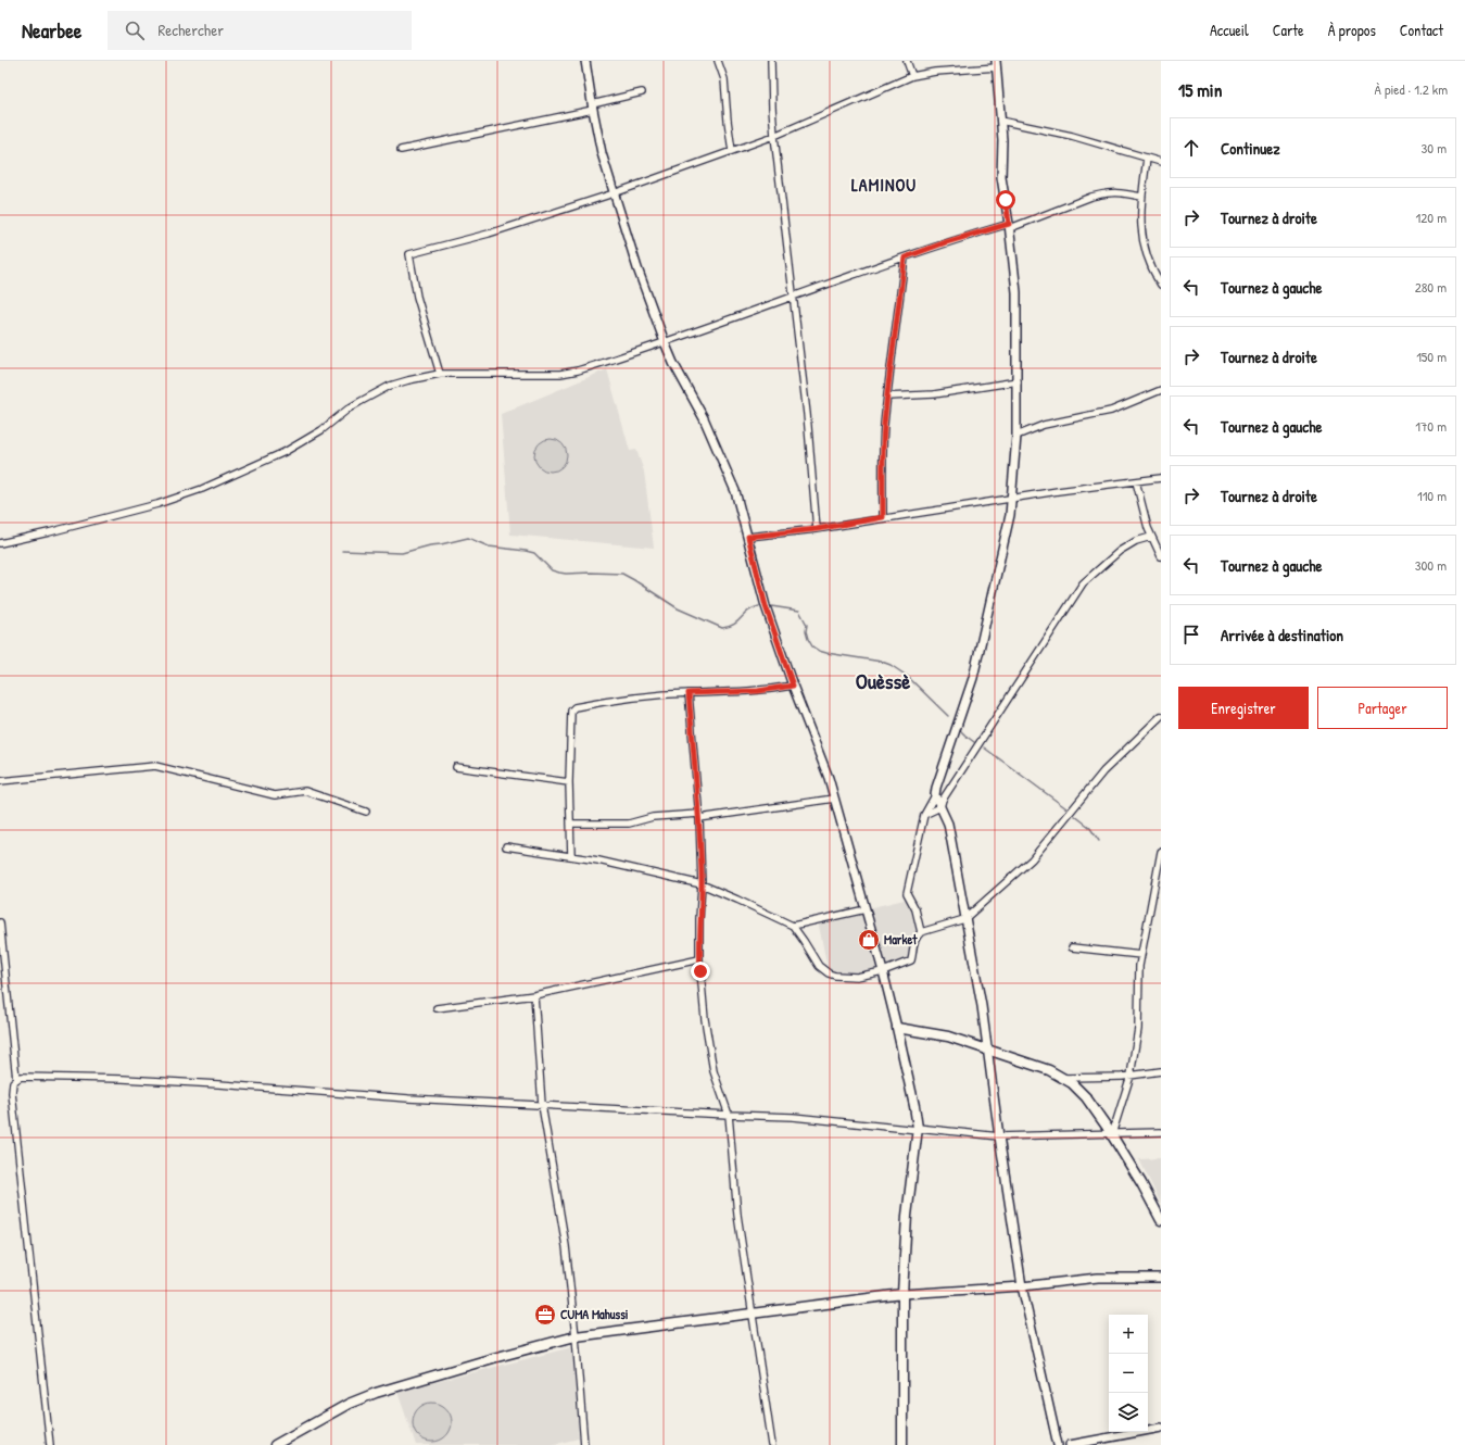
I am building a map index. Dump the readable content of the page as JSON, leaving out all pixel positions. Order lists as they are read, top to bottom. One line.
{"districts":["LAMINOU","Ouèssè"],"places":{"shop":["Market"],"office":["CUMA Mahussi"]},"page":{"header":"Nearbee","search":"Rechercher","nav":["Accueil","Carte","À propos","Contact"],"heading":["15 min","À pied · 1.2 km"],"list":[["Continuez","30 m"],["Tournez à droite","120 m"],["Tournez à gauche","280 m"],["Tournez à droite","150 m"],["Tournez à gauche","170 m"],["Tournez à droite","110 m"],["Tournez à gauche","300 m"],"Arrivée à destination"],"buttons":["Enregistrer","Partager"],"map_buttons":["+","−"]}}
